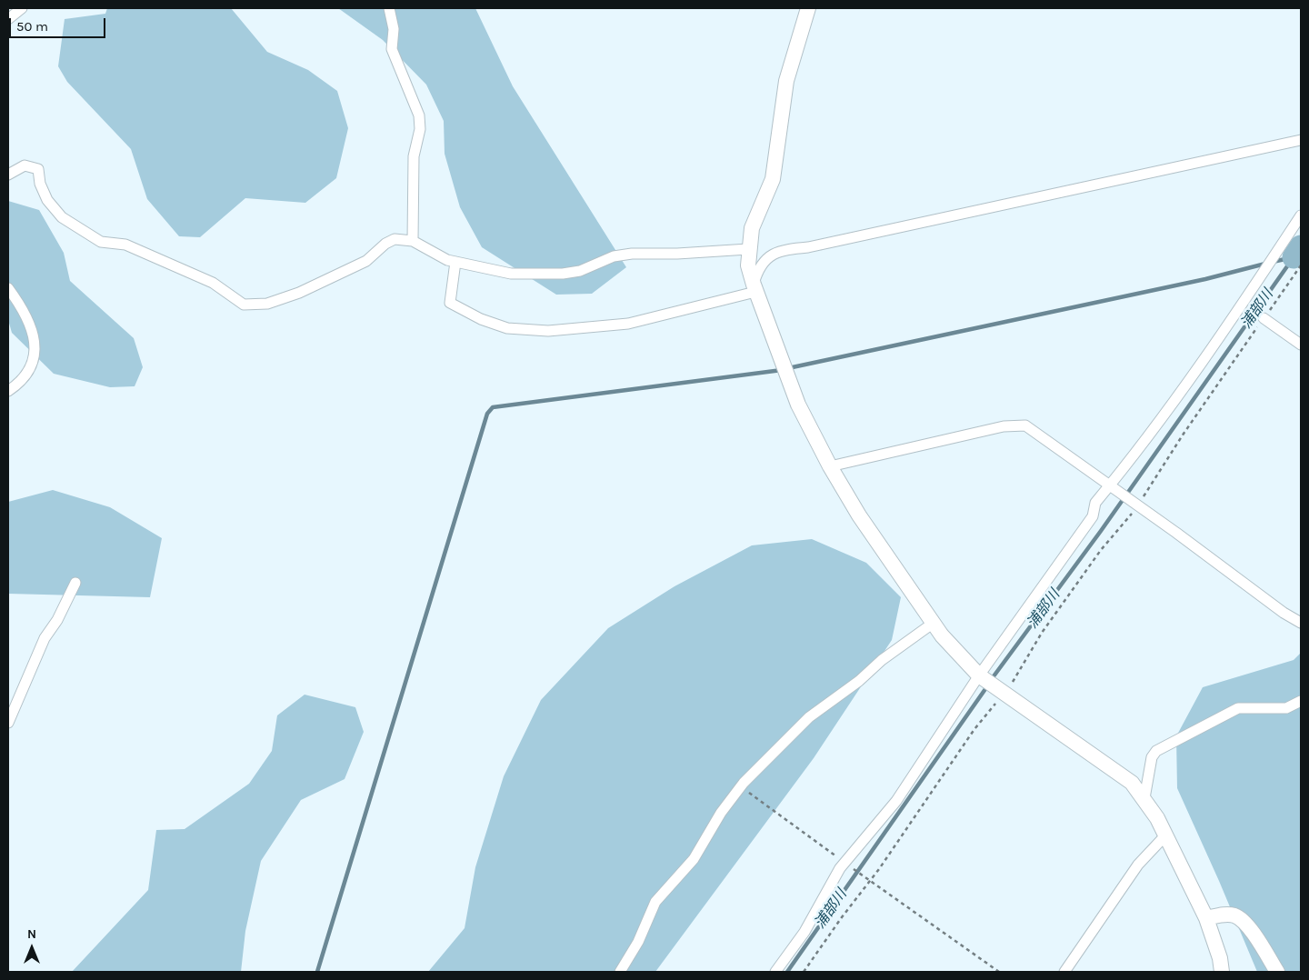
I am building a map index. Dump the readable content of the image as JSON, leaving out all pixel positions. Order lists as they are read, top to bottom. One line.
{"water":["浦部川"],"scale_bar":"50 m","north":"top"}
